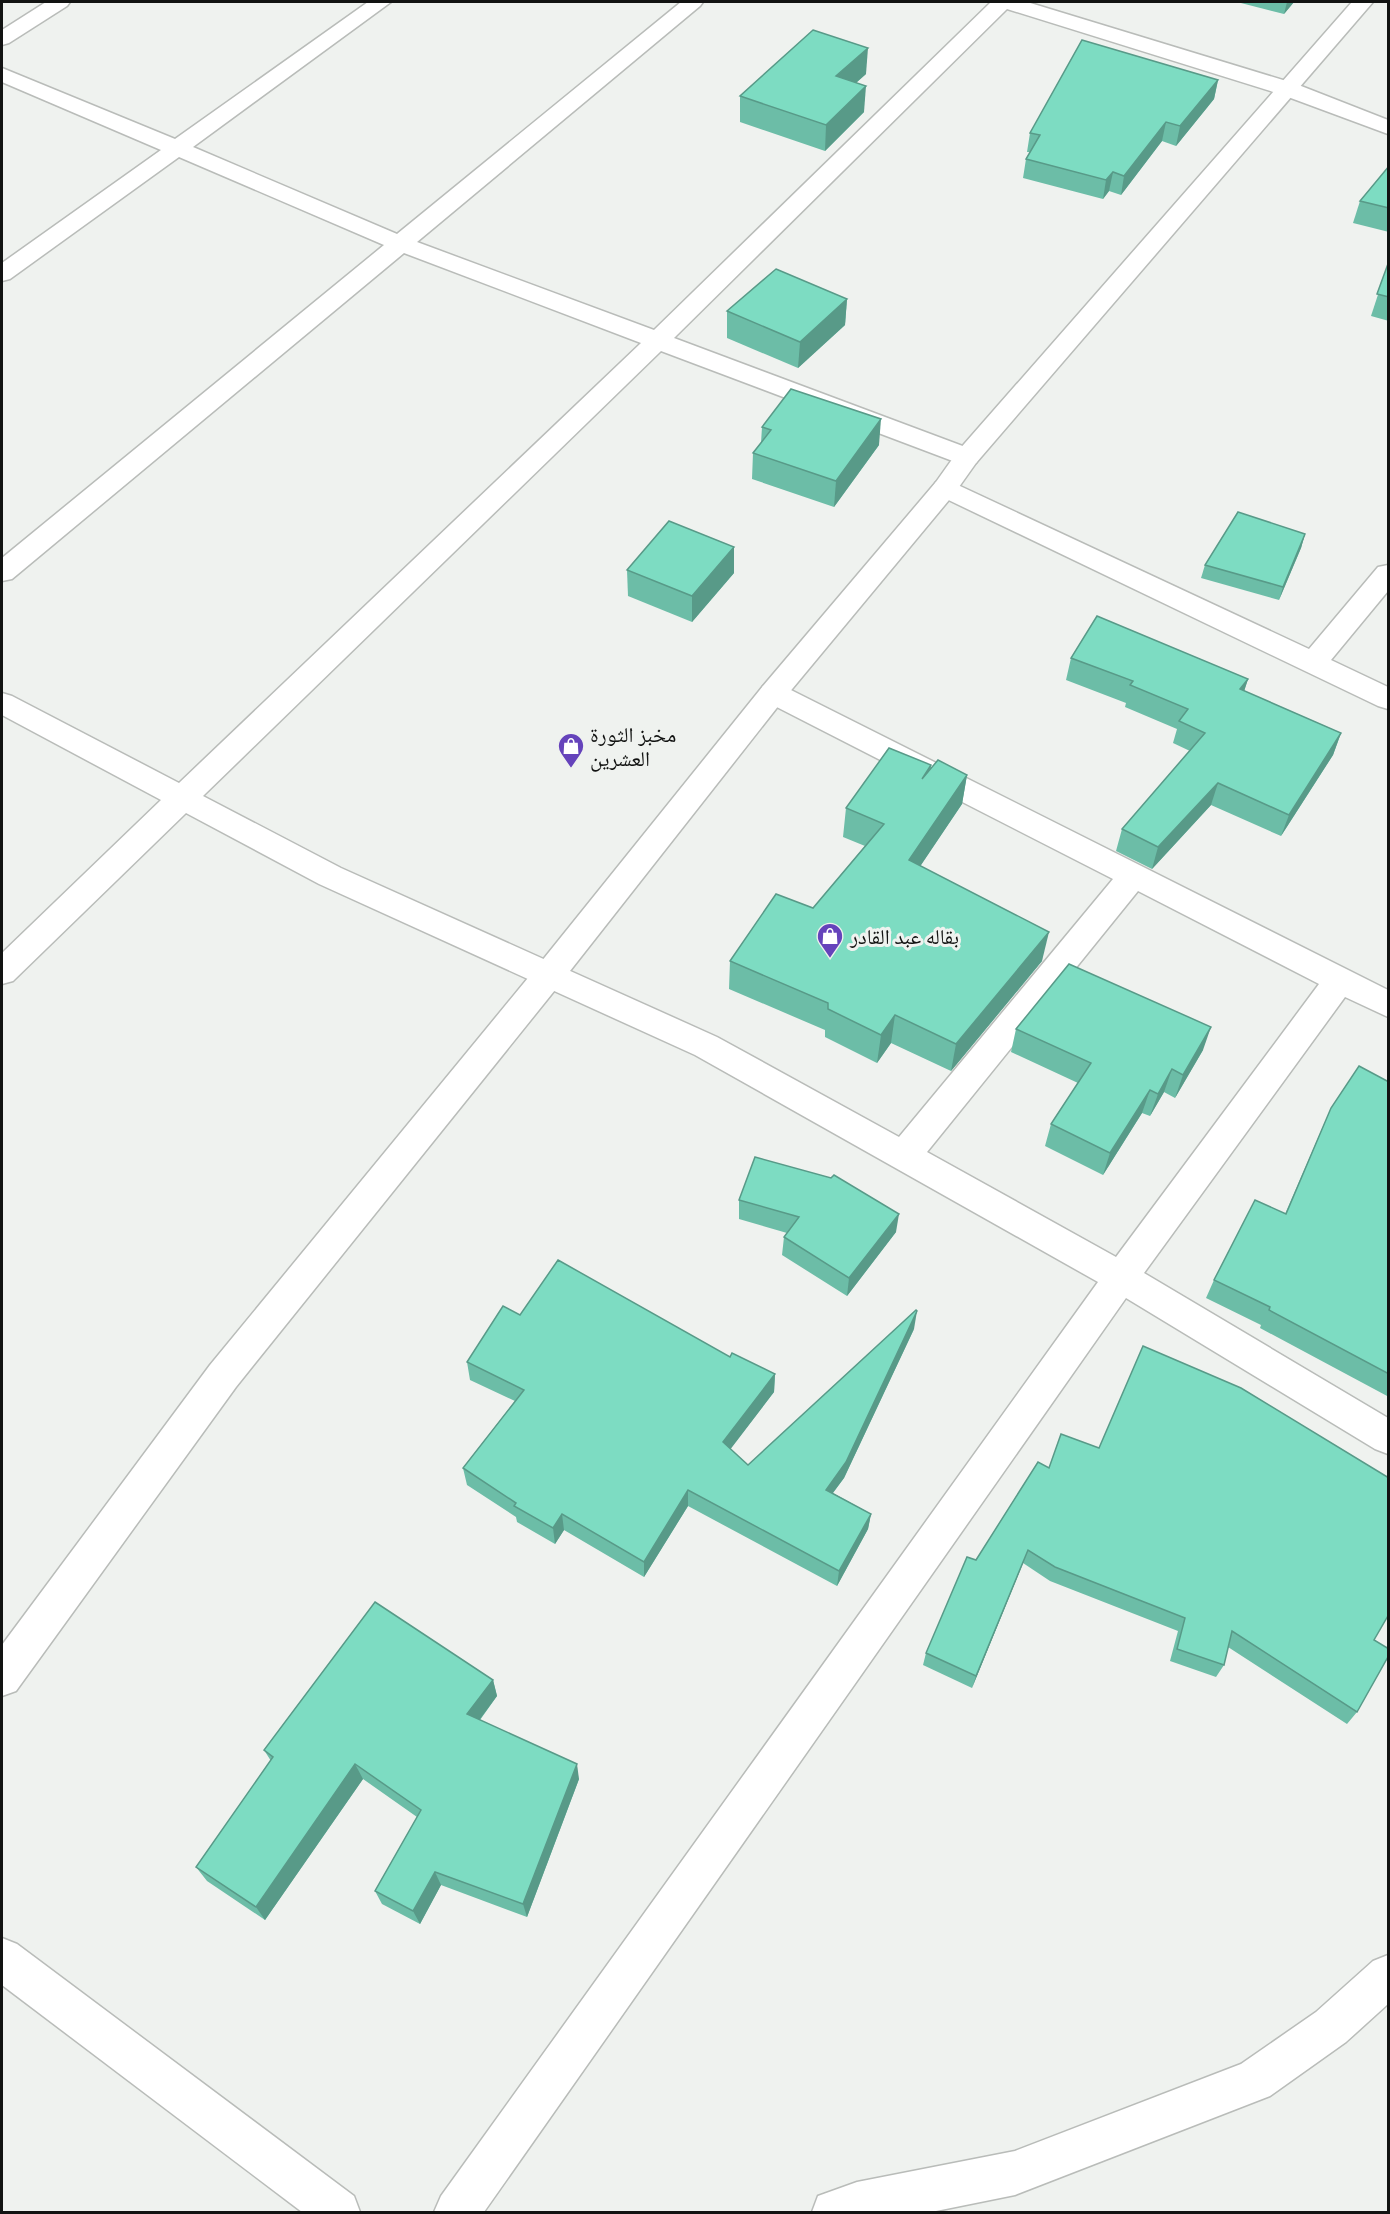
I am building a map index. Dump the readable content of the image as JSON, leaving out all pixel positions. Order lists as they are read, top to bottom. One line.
{"places":{"shop":["مخبز الثورة العشرين","بقاله عبد القادر"]}}
